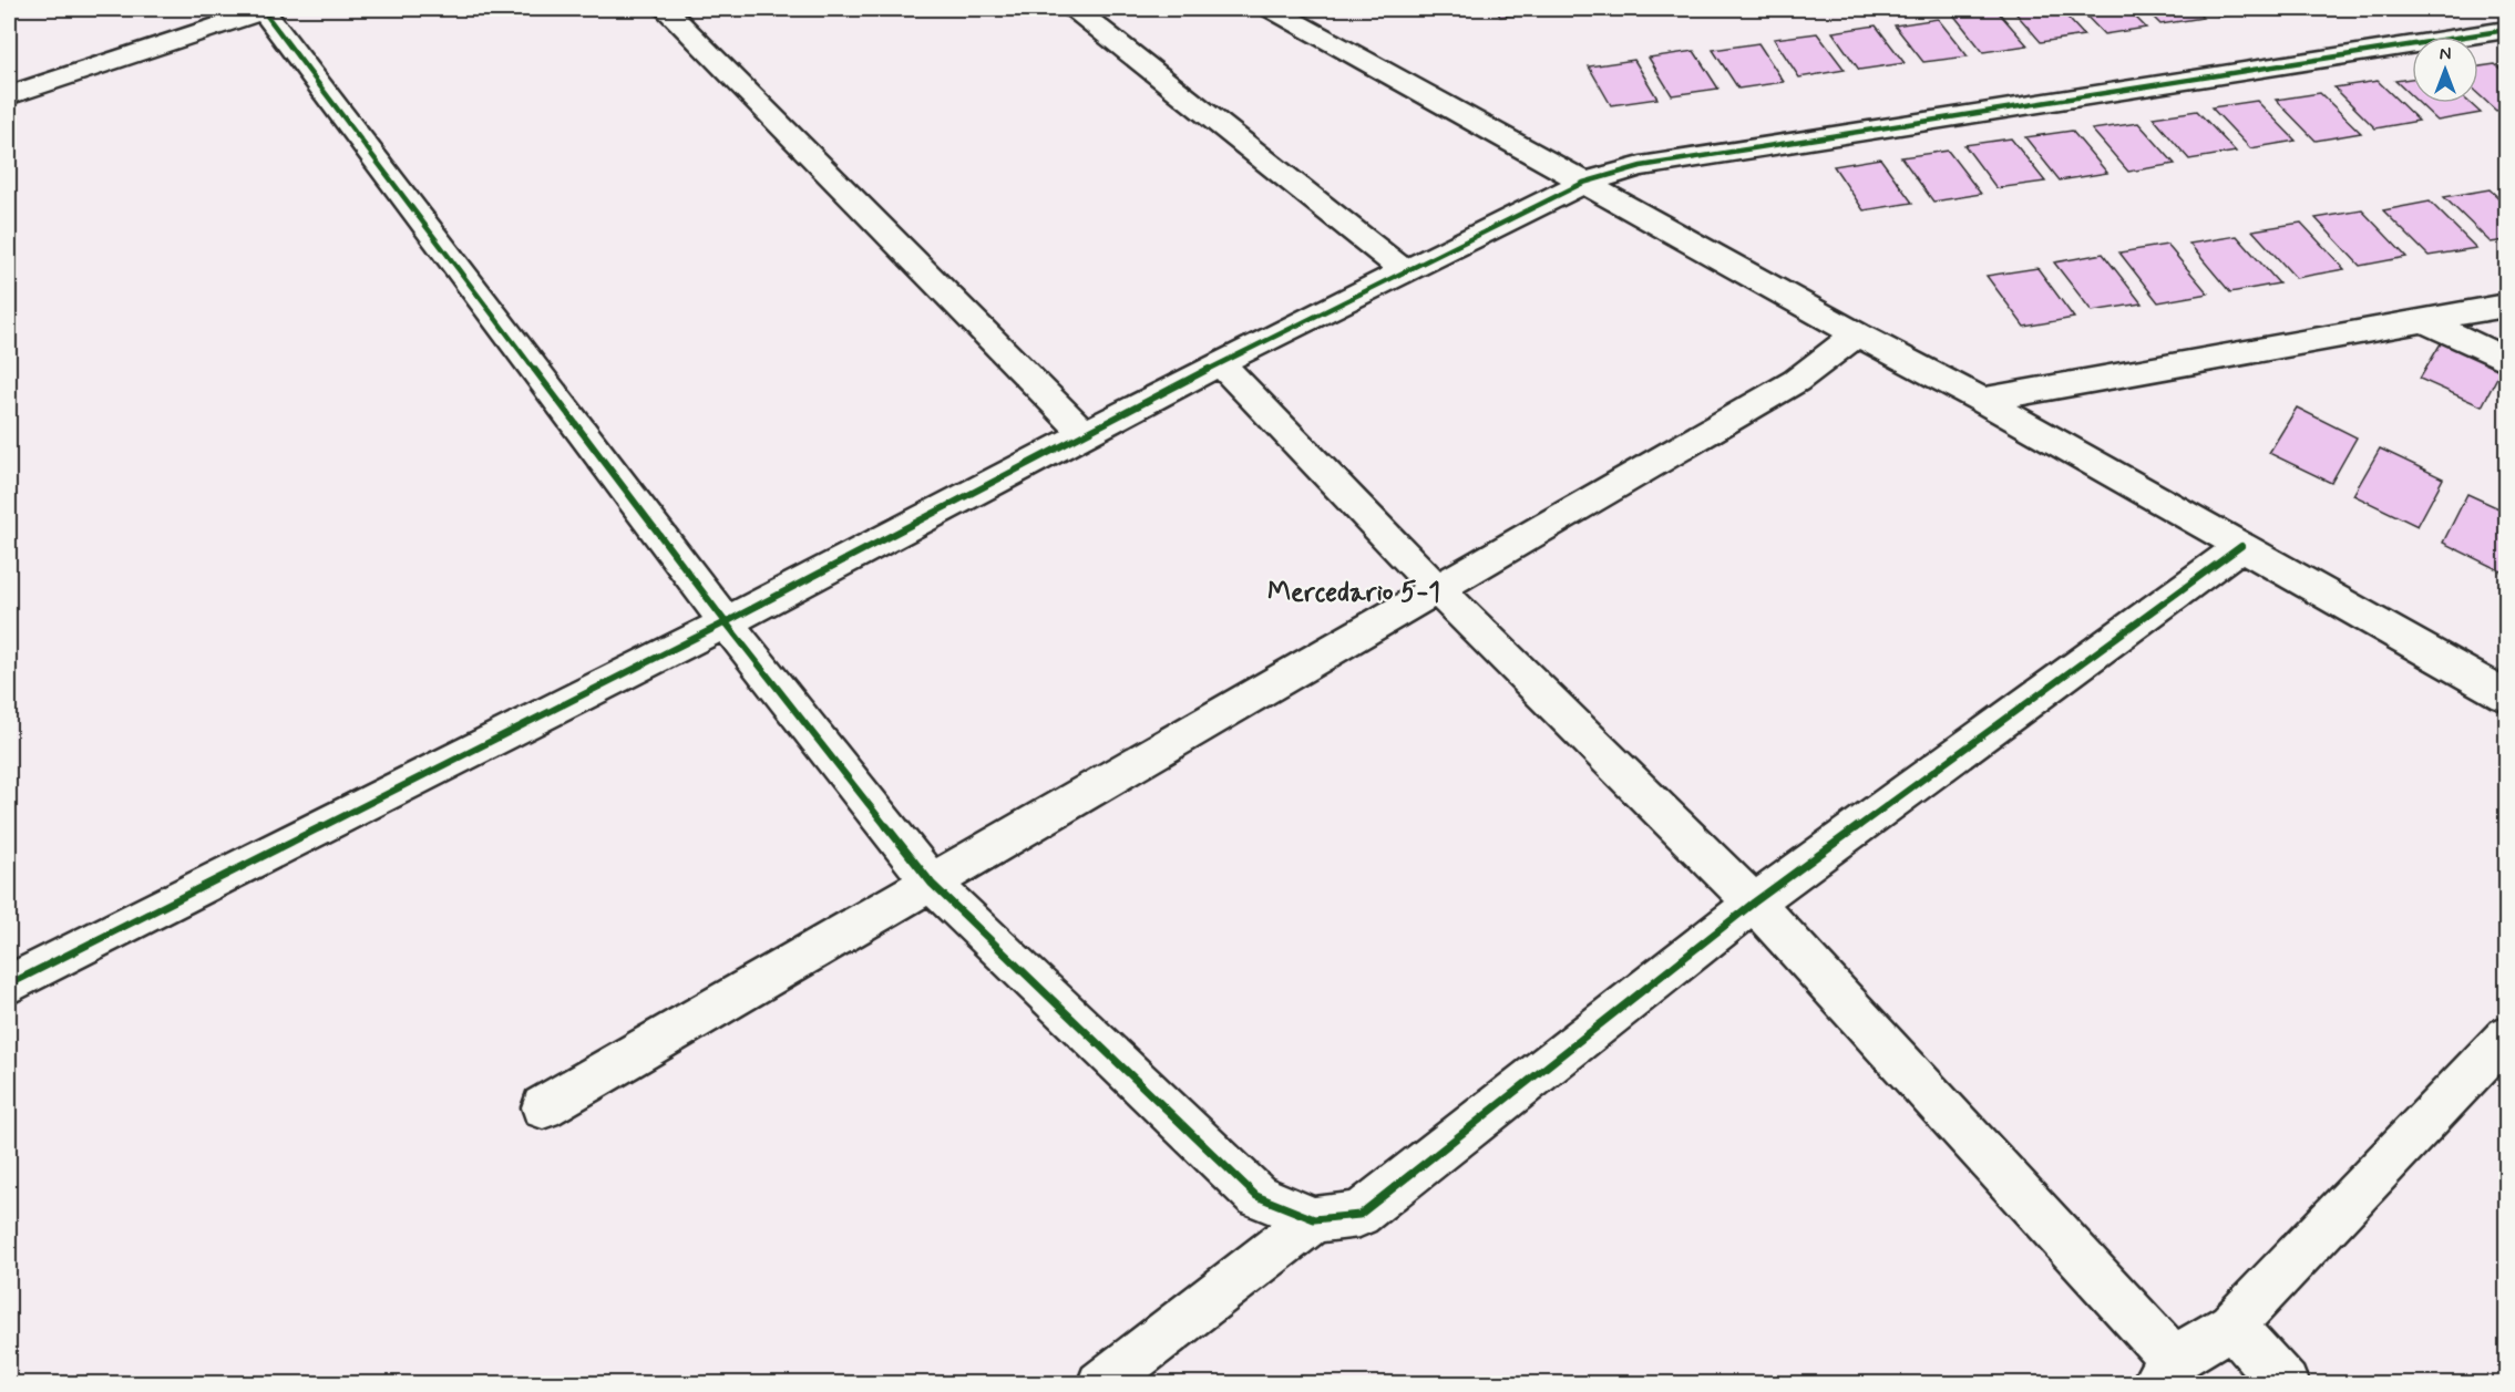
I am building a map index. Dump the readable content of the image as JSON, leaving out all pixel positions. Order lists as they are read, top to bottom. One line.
{"districts":["Mercedario 5-1"],"north":"top"}
